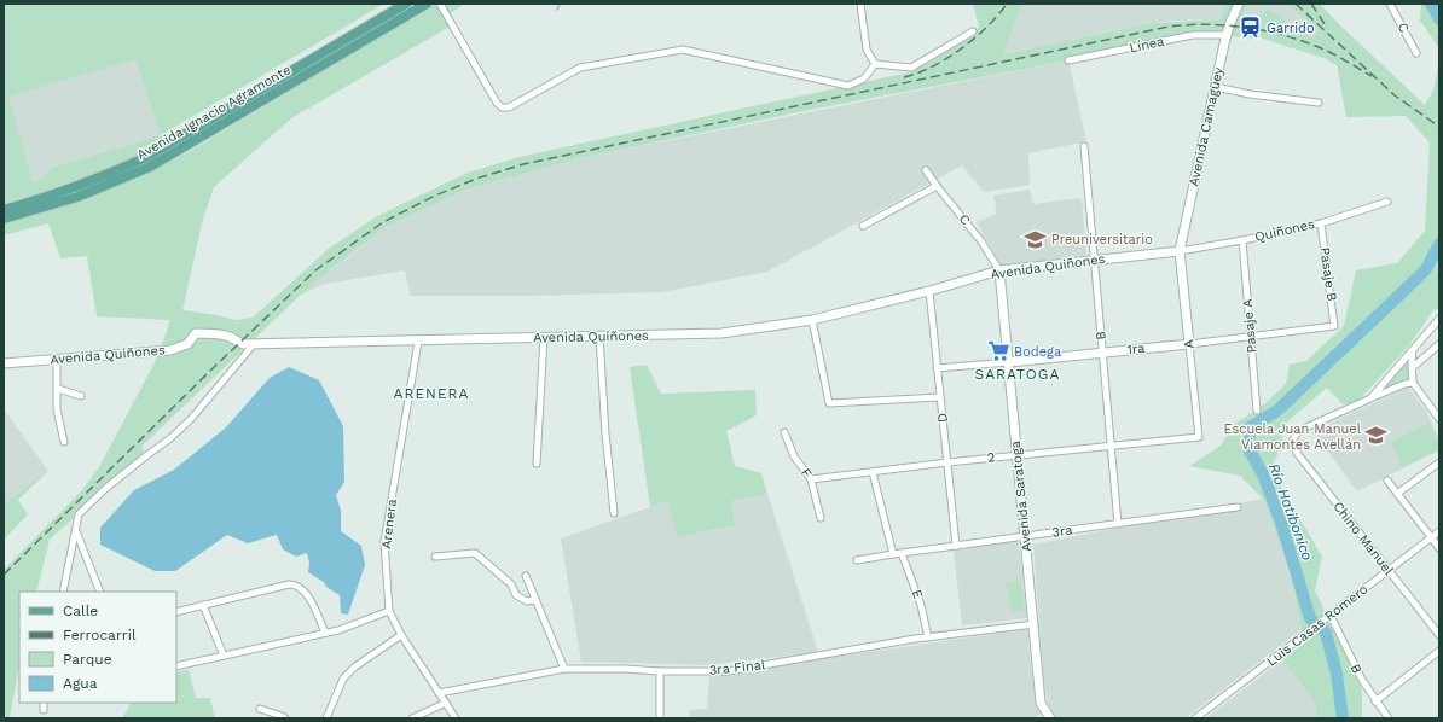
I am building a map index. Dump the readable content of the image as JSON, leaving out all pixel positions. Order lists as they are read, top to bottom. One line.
{"streets":{"main road":["Avenida Ignacio Agramonte","Avenida Camagüey","Avenida Quiñones","A","1ra","Avenida Saratoga"],"street":["C","Línea","Quiñones","Pasaje B","Pasaje A","B","D","2","F","Arenera","3ra","Chino Manuel","E","Luis Casas Romero","3ra Final"]},"crossings":[["C","Avenida Quiñones"],["C","Avenida Saratoga"],["Línea","Avenida Camagüey"],["Avenida Camagüey","Quiñones"],["Avenida Camagüey","Avenida Quiñones"],["Avenida Camagüey","A"],["Quiñones","Avenida Quiñones"],["Quiñones","Pasaje B"],["Quiñones","Pasaje A"],["Quiñones","A"],["Avenida Quiñones","B"],["Avenida Quiñones","A"],["Avenida Quiñones","D"],["Avenida Quiñones","Avenida Saratoga"],["Avenida Quiñones","Arenera"],["Pasaje B","1ra"],["Pasaje A","1ra"],["B","1ra"],["B","2"],["B","3ra"],["B","Luis Casas Romero"],["A","1ra"],["A","2"],["1ra","D"],["1ra","Avenida Saratoga"],["D","2"],["D","3ra"],["2","F"],["2","Avenida Saratoga"],["Avenida Saratoga","3ra"],["Avenida Saratoga","3ra Final"],["Arenera","3ra Final"],["3ra","E"],["Chino Manuel","Luis Casas Romero"],["E","3ra Final"]],"districts":["SARATOGA","ARENERA"],"water":["Río Hatibonico"],"places":{"station":["Garrido"],"school or university":["Preuniversitario","Escuela Juan Manuel Viamontes Avellán"],"supermarket":["Bodega"]},"legend":["Calle","Ferrocarril","Parque","Agua"]}
